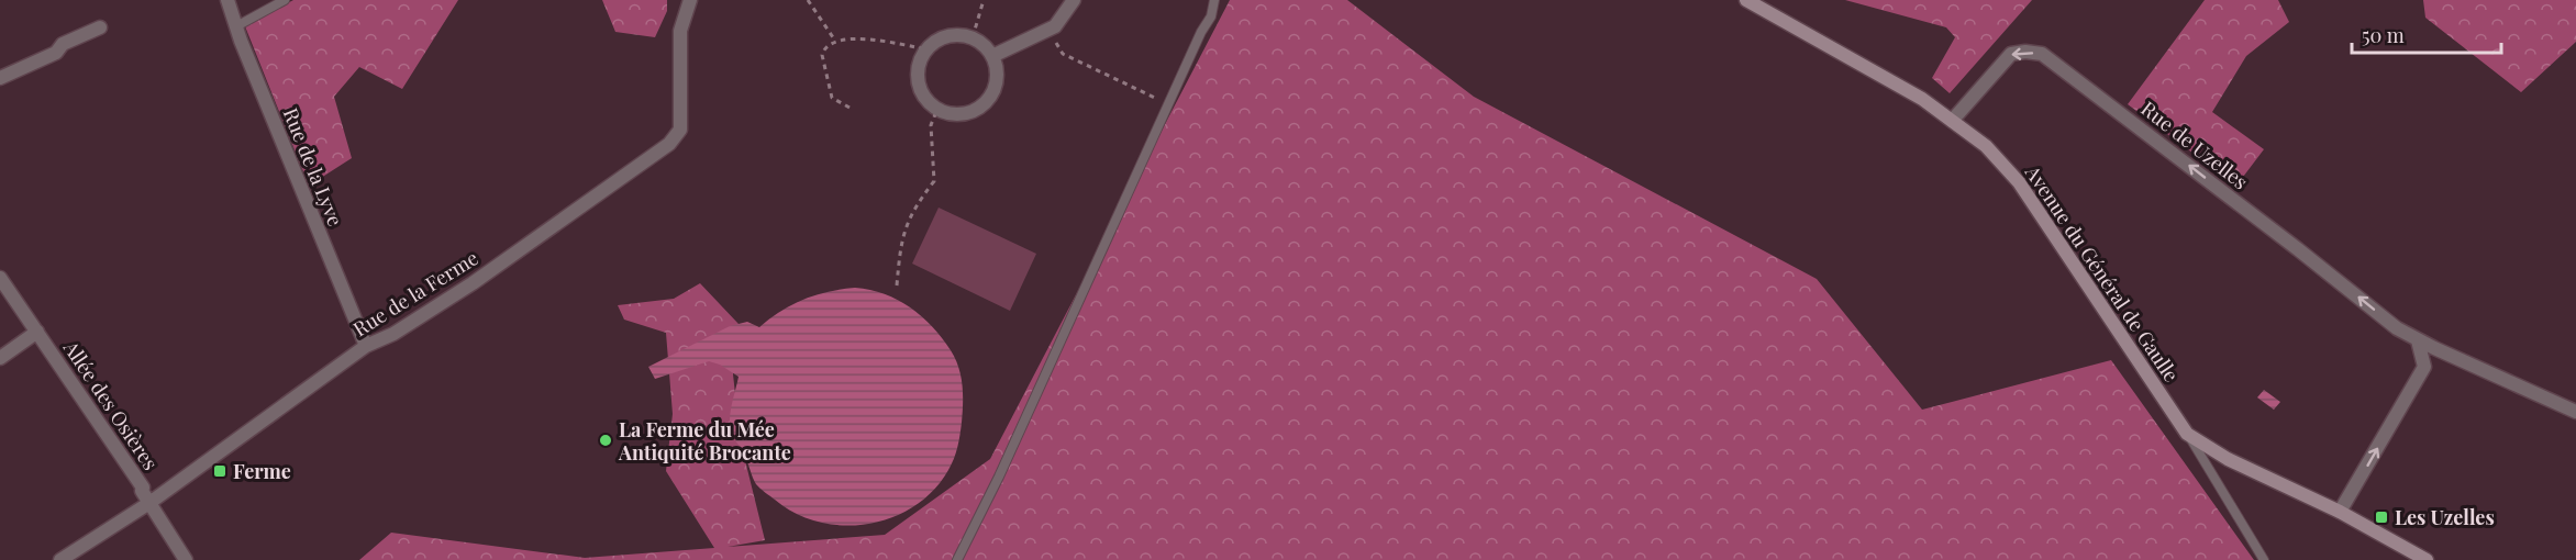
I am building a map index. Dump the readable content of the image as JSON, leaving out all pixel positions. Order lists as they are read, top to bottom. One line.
{"streets":{"street":["Rue de Uzelles","Rue de la Lyve","Avenue du Général de Gaulle","Rue de la Ferme","Allée des Osières"]},"crossings":[["Rue de Uzelles","Avenue du Général de Gaulle"],["Rue de la Lyve","Rue de la Ferme"],["Rue de la Ferme","Allée des Osières"]],"one_way":["Rue de Uzelles"],"places":{"other":["La Ferme du Mée Antiquité Brocante"],"transit":["Ferme","Les Uzelles"]},"scale_bar":"50 m"}
